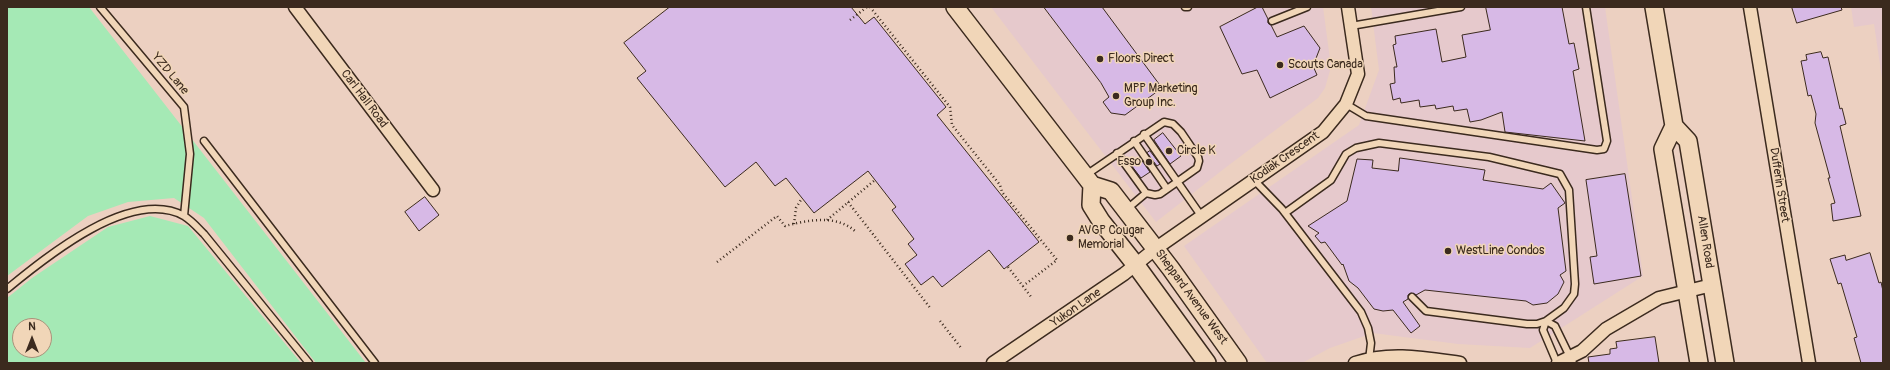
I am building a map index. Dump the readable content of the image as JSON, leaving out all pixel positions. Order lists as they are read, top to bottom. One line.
{"streets":{"main road":["Allen Road","Sheppard Avenue West"],"street":["Carl Hall Road","Kodiak Crescent","Dufferin Street","Yukon Lane"],"lane":["YZD Lane"]},"crossings":[["Kodiak Crescent","Sheppard Avenue West"],["Kodiak Crescent","Yukon Lane"],["Sheppard Avenue West","Yukon Lane"]],"places":["Floors Direct","Scouts Canada","MPP Marketing Group Inc.","Circle K","Esso","AVGP Cougar Memorial","WestLine Condos"],"north":"top"}
